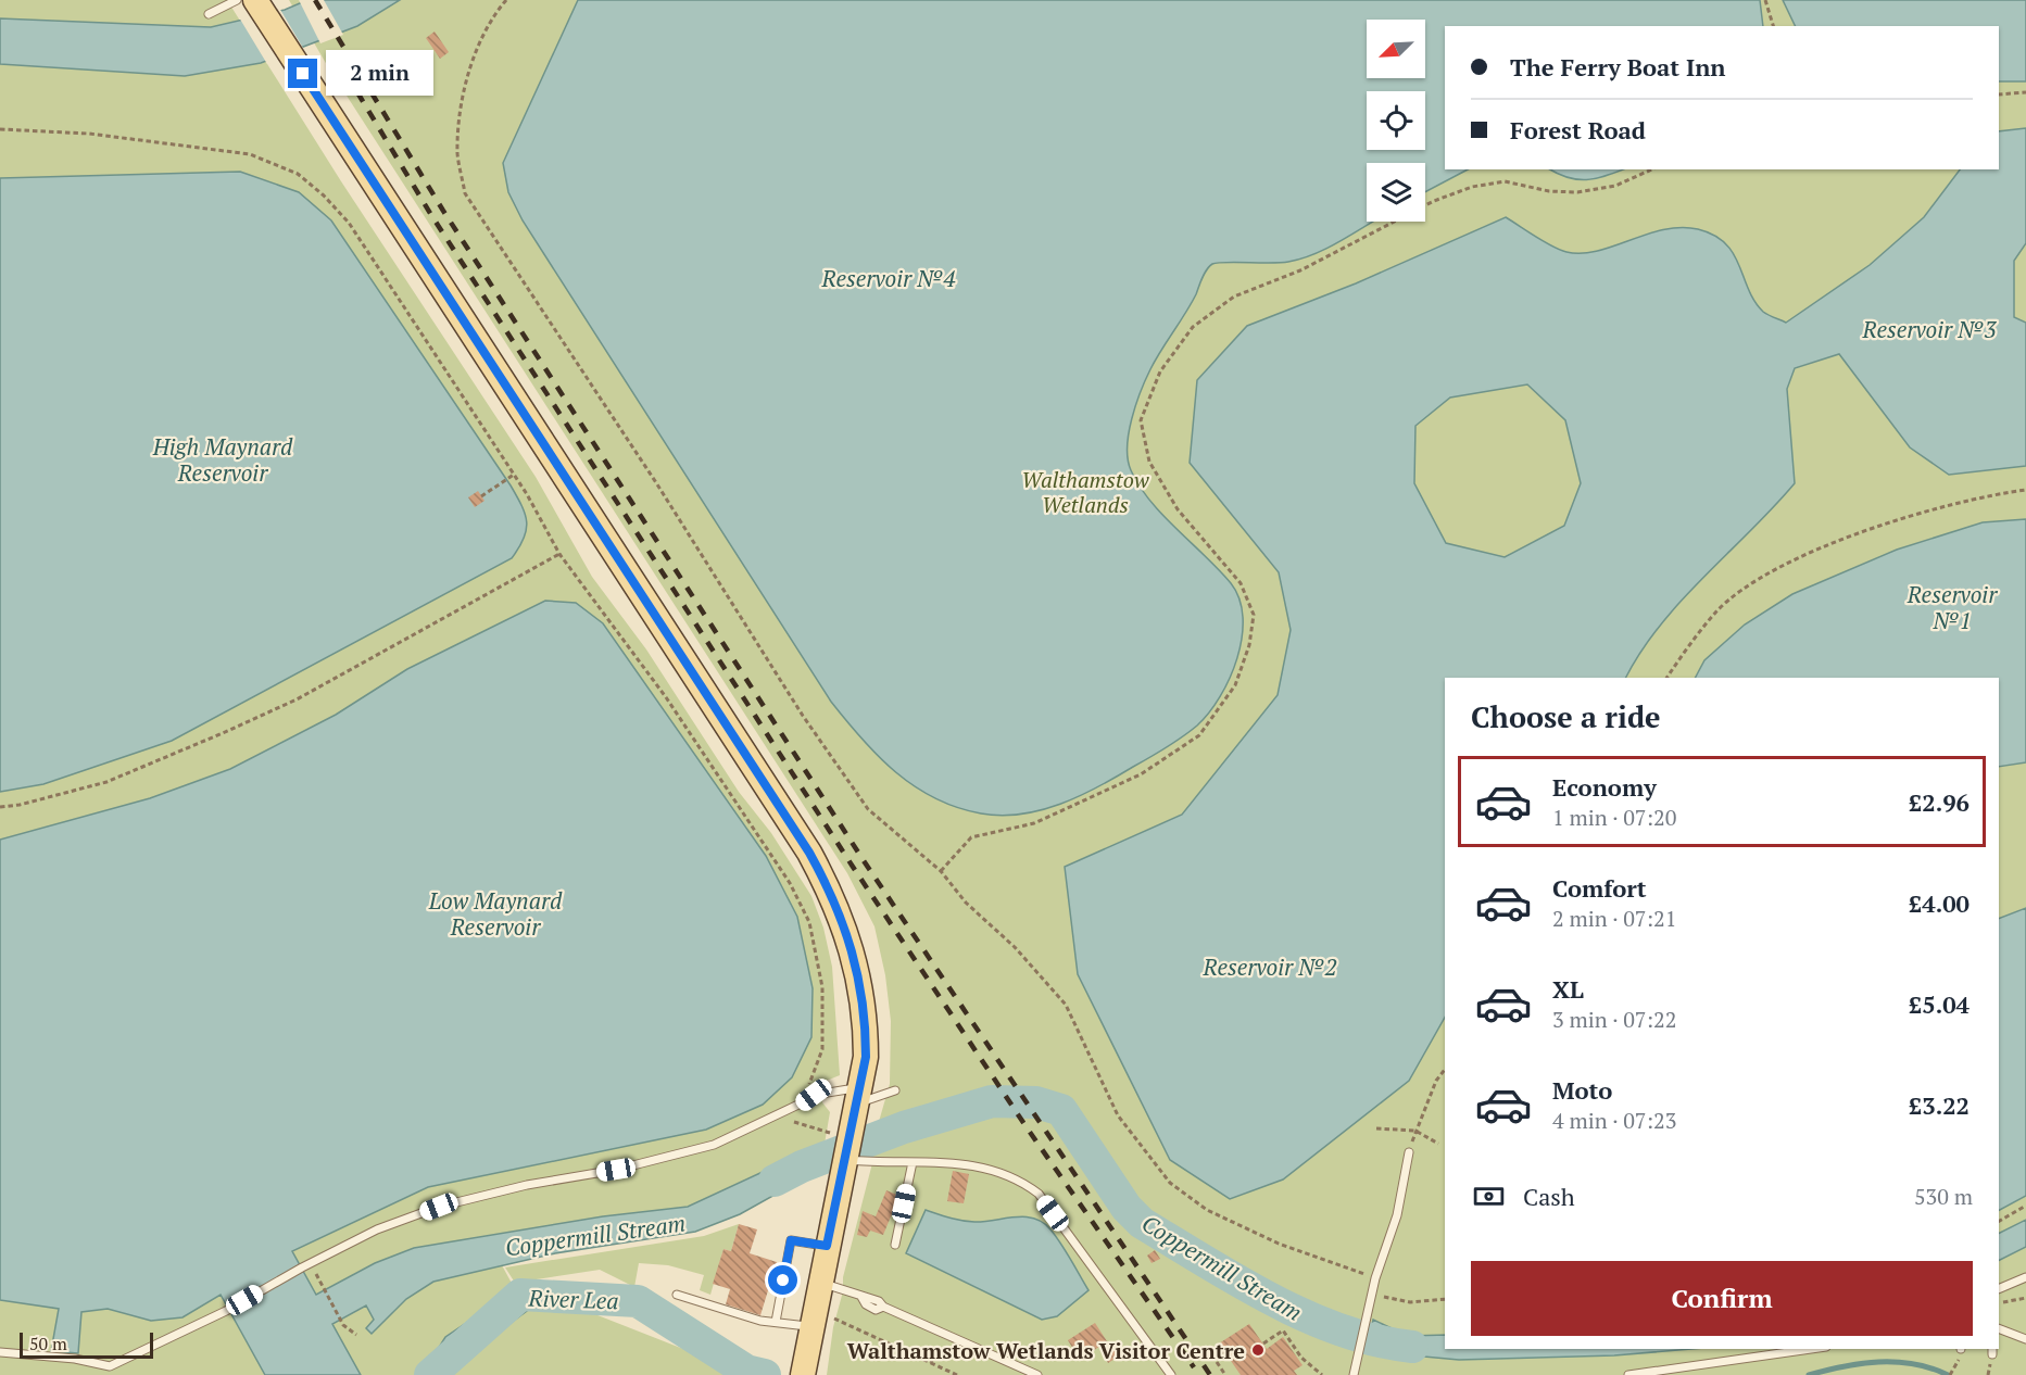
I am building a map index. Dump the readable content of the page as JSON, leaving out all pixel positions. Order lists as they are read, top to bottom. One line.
{"water":["Reservoir №4","Reservoir №3","High Maynard Reservoir","Reservoir №1","Low Maynard Reservoir","Reservoir №2","Coppermill Stream","River Lea"],"parks":["Walthamstow Wetlands"],"places":["Walthamstow Wetlands Visitor Centre"],"scale_bar":"50 m","north":"bottom left","page":{"banner":["The Ferry Boat Inn","Forest Road"],"bubble":"2 min","heading":"Choose a ride","list":[{"name":"Economy","note":"1 min · 07:20","value":"£2.96"},{"name":"Comfort","note":"2 min · 07:21","value":"£4.00"},{"name":"XL","note":"3 min · 07:22","value":"£5.04"},{"name":"Moto","note":"4 min · 07:23","value":"£3.22"}],"pay":["Cash","530 m"],"buttons":"Confirm","scale":"50 m"}}
